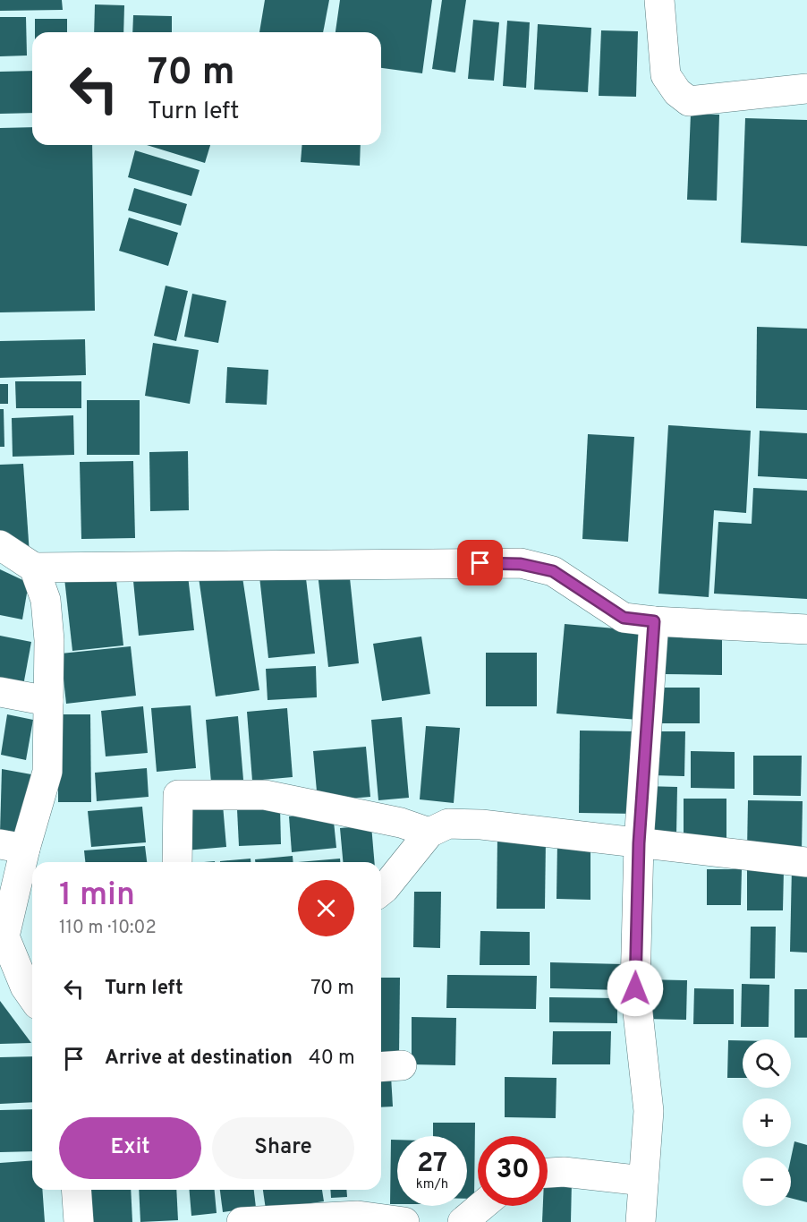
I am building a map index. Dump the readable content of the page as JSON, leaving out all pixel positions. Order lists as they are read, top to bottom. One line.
{"page":{"turn":["70 m","Turn left"],"heading":["1 min","110 m · 10:02"],"list":[{"name":"Turn left","value":"70 m"},{"name":"Arrive at destination","value":"40 m"}],"map_buttons":["+","−"],"buttons":["Exit","Share"],"speed":"27 km/h","limit":"30"}}
